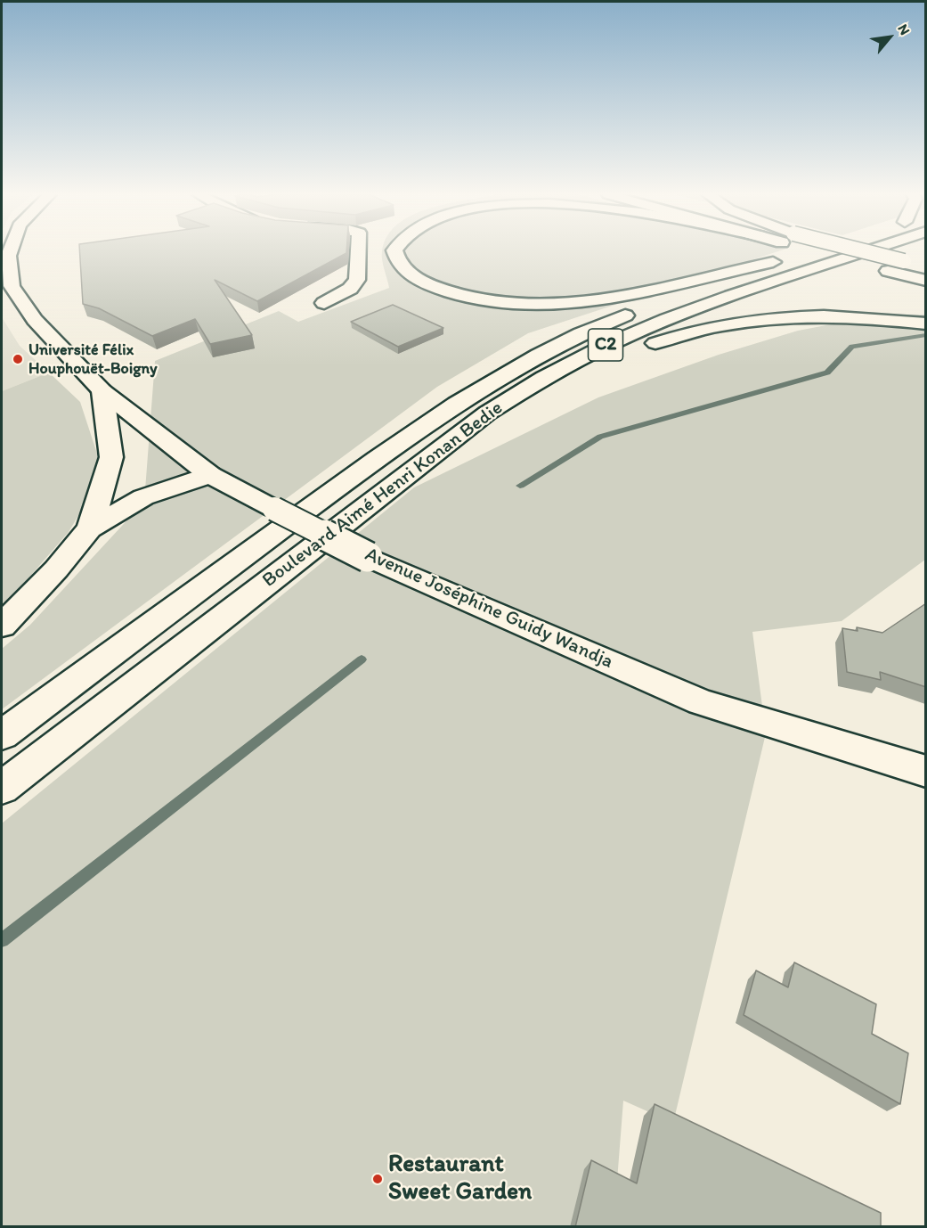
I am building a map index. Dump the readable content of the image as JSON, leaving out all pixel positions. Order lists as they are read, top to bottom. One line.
{"streets":{"main road":["C2","Boulevard Aimé Henri Konan Bedie","Avenue Joséphine Guidy Wandja"]},"places":["Université Félix Houphouët-Boigny","Restaurant Sweet Garden"],"north":"top right"}
